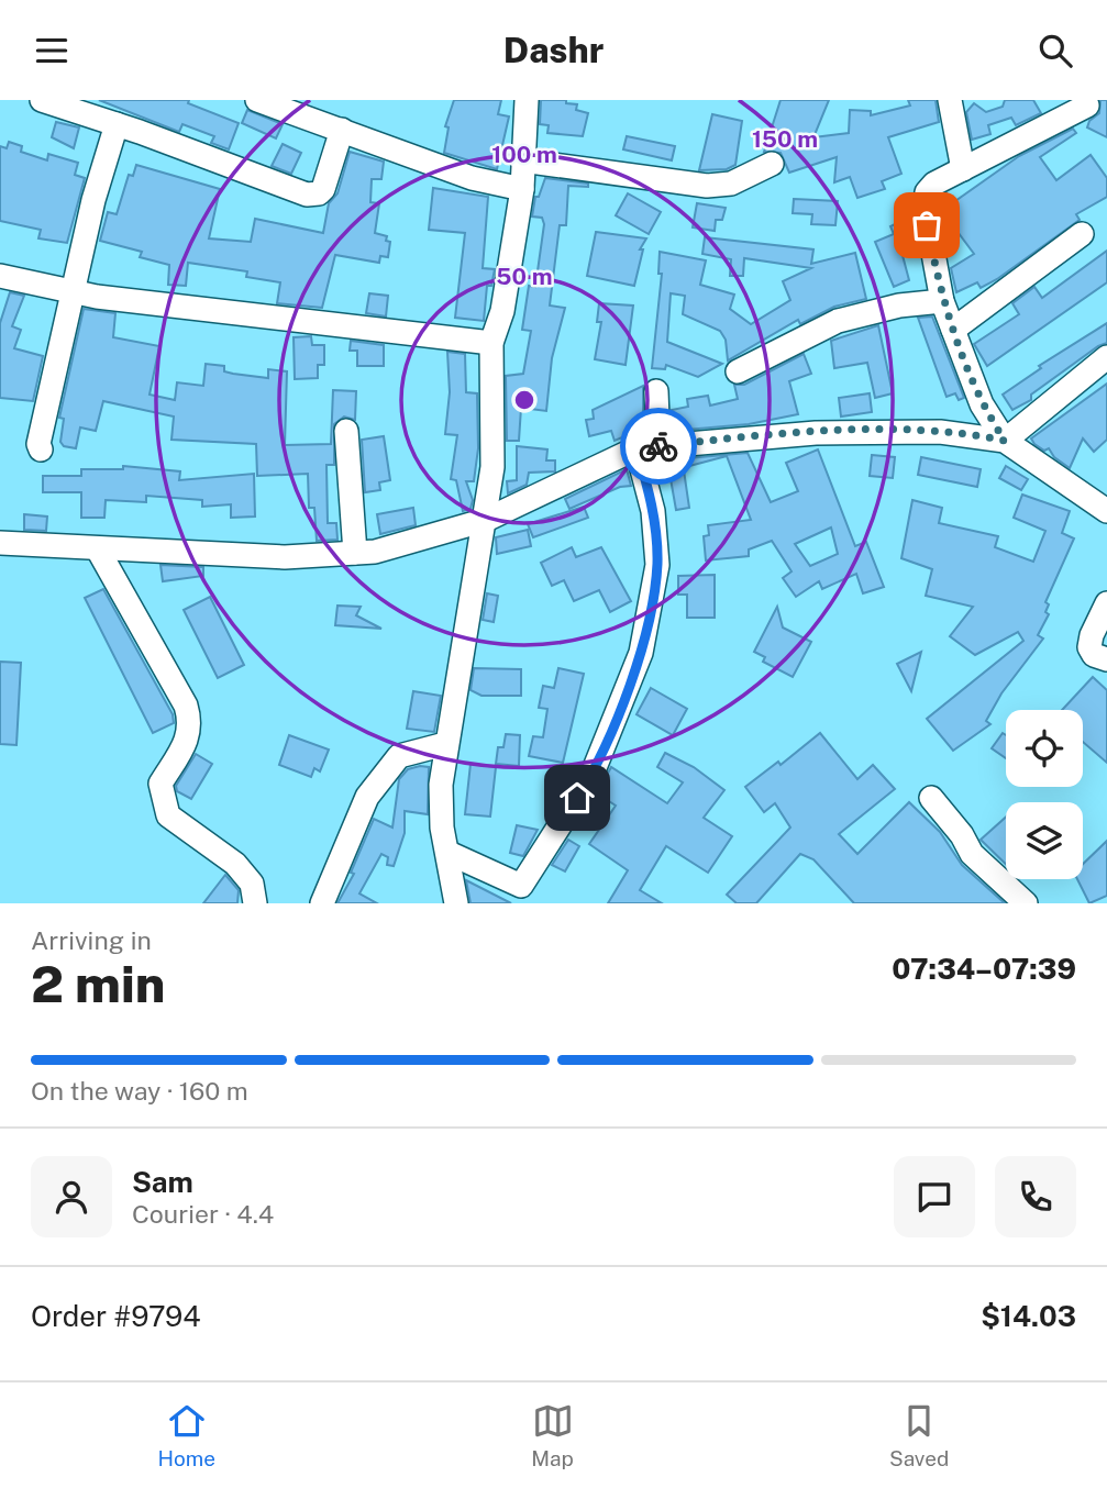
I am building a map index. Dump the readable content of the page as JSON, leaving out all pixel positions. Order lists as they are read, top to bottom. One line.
{"page":{"header":"Dashr","heading":["2 min","Arriving in","07:34–07:39"],"panel":["Sam","Courier · 4.4","Order #9794","$14.03"],"bar":"On the way · 160 m","tabs":["Home","Map","Saved"]},"rings":["150 m","100 m","50 m"]}
